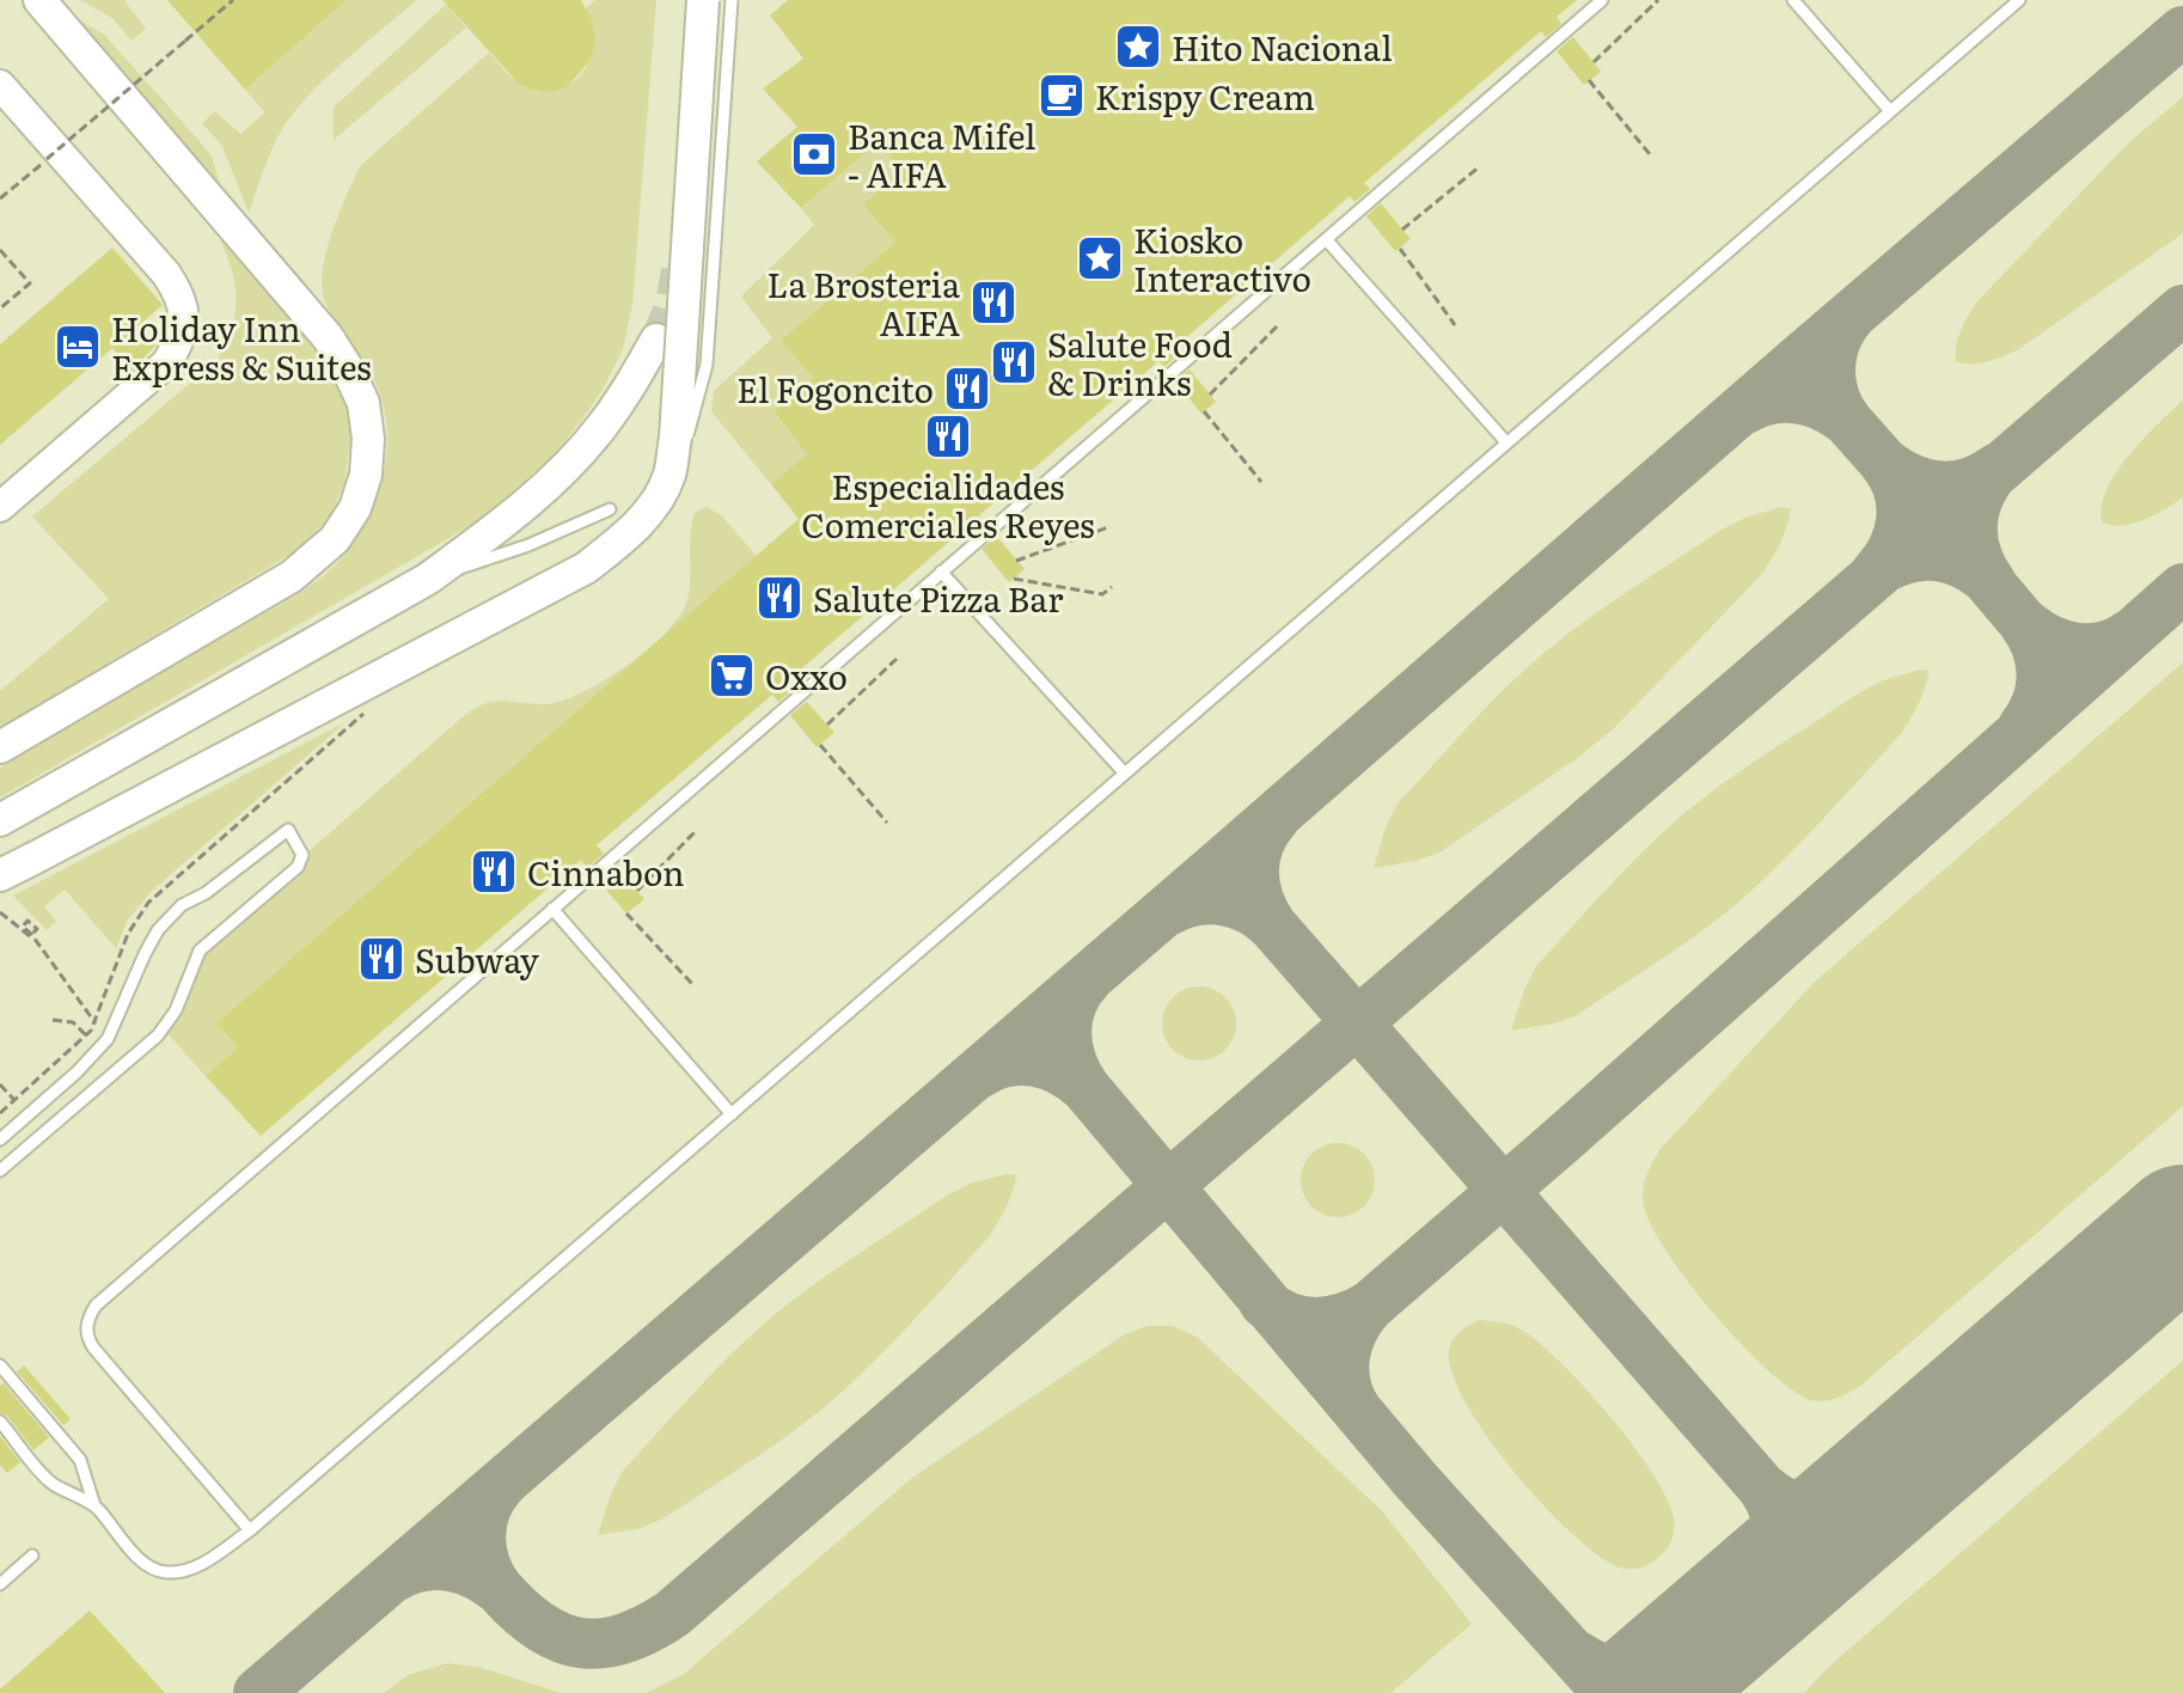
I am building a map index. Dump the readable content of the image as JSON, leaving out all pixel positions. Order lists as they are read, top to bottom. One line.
{"places":{"place":["Hito Nacional","Kiosko Interactivo"],"cafe":["Krispy Cream"],"bank":["Banca Mifel - AIFA"],"restaurant":["La Brosteria AIFA","Salute Food & Drinks","El Fogoncito","Especialidades Comerciales Reyes","Salute Pizza Bar","Cinnabon","Subway"],"hotel":["Holiday Inn Express & Suites"],"supermarket":["Oxxo"]}}
